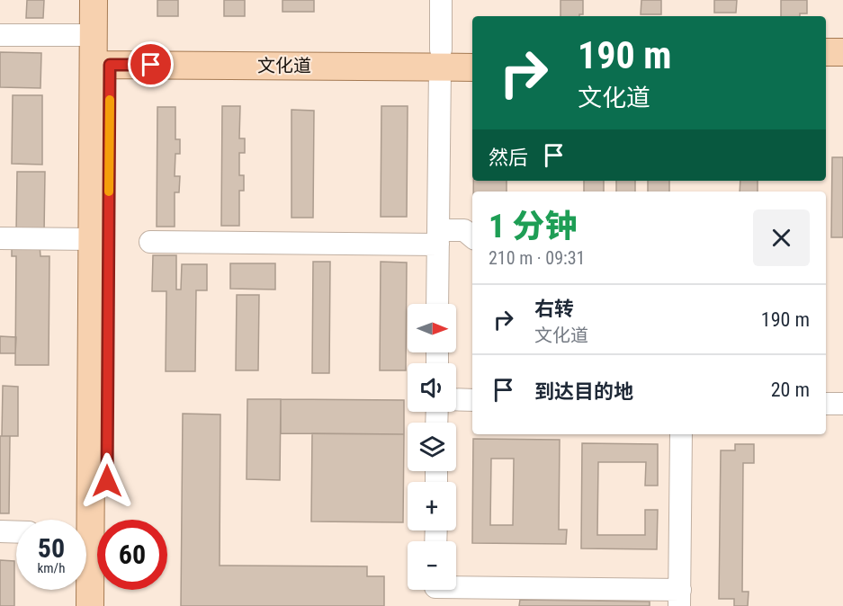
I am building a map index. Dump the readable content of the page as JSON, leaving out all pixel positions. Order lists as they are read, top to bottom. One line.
{"streets":{"main road":["文化道"]},"north":"right","page":{"turn":["190 m","文化道"],"then":"然后","heading":["1 分钟","210 m · 09:31"],"list":[{"name":"右转","note":"文化道","value":"190 m"},{"name":"到达目的地","value":"20 m"}],"map_buttons":["+","−"],"speed":"50 km/h","limit":"60"}}
